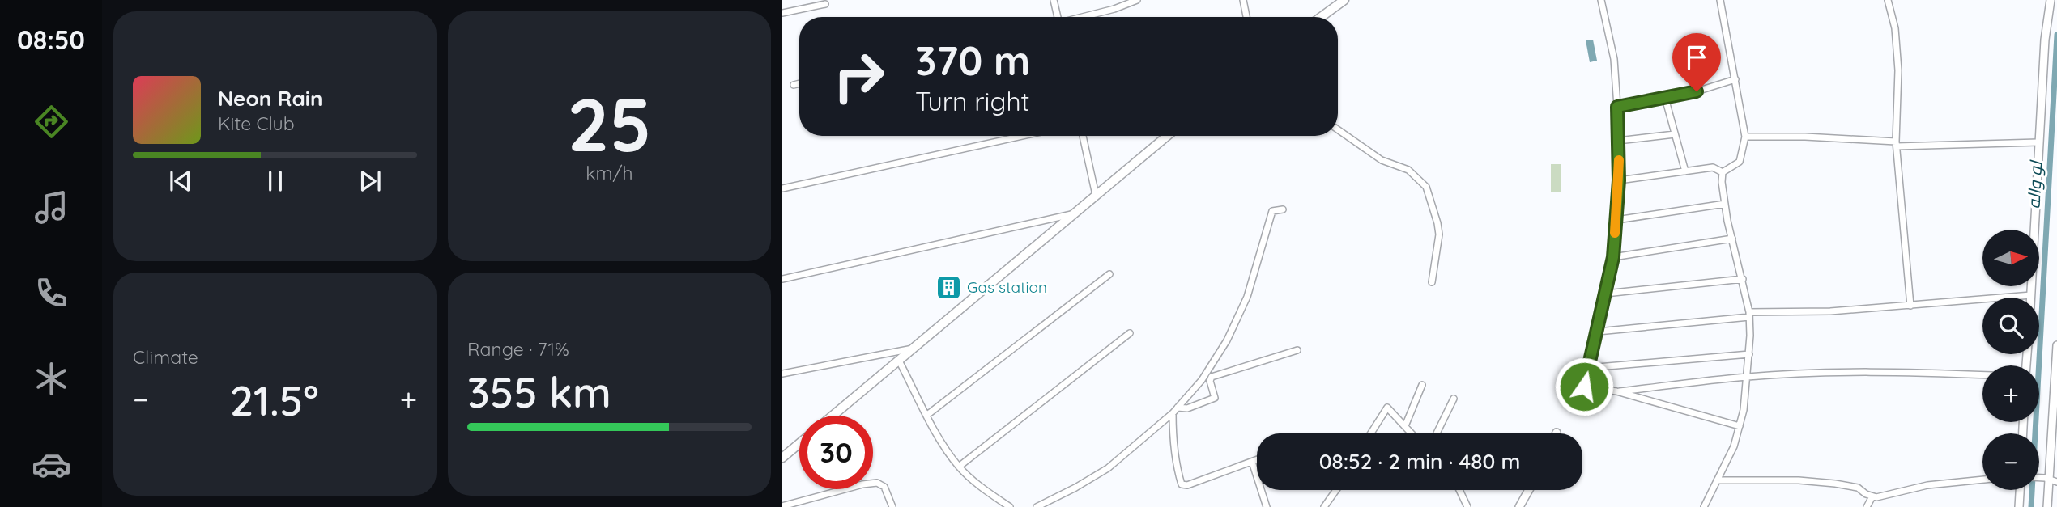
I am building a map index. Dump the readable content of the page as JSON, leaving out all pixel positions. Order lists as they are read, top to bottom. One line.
{"water":["لو واله"],"places":{"building":["Gas station"]},"north":"right","page":{"tabs":"08:50","tile":[["25","km/h"],"Climate",["Range · 71%","355 km"]],"turn":["370 m","Turn right"],"song":["Neon Rain","Kite Club"],"map_buttons":["+","−"],"heat":["−","21.5°","+"],"limit":"30","trip":"08:52 · 2 min · 480 m"}}
